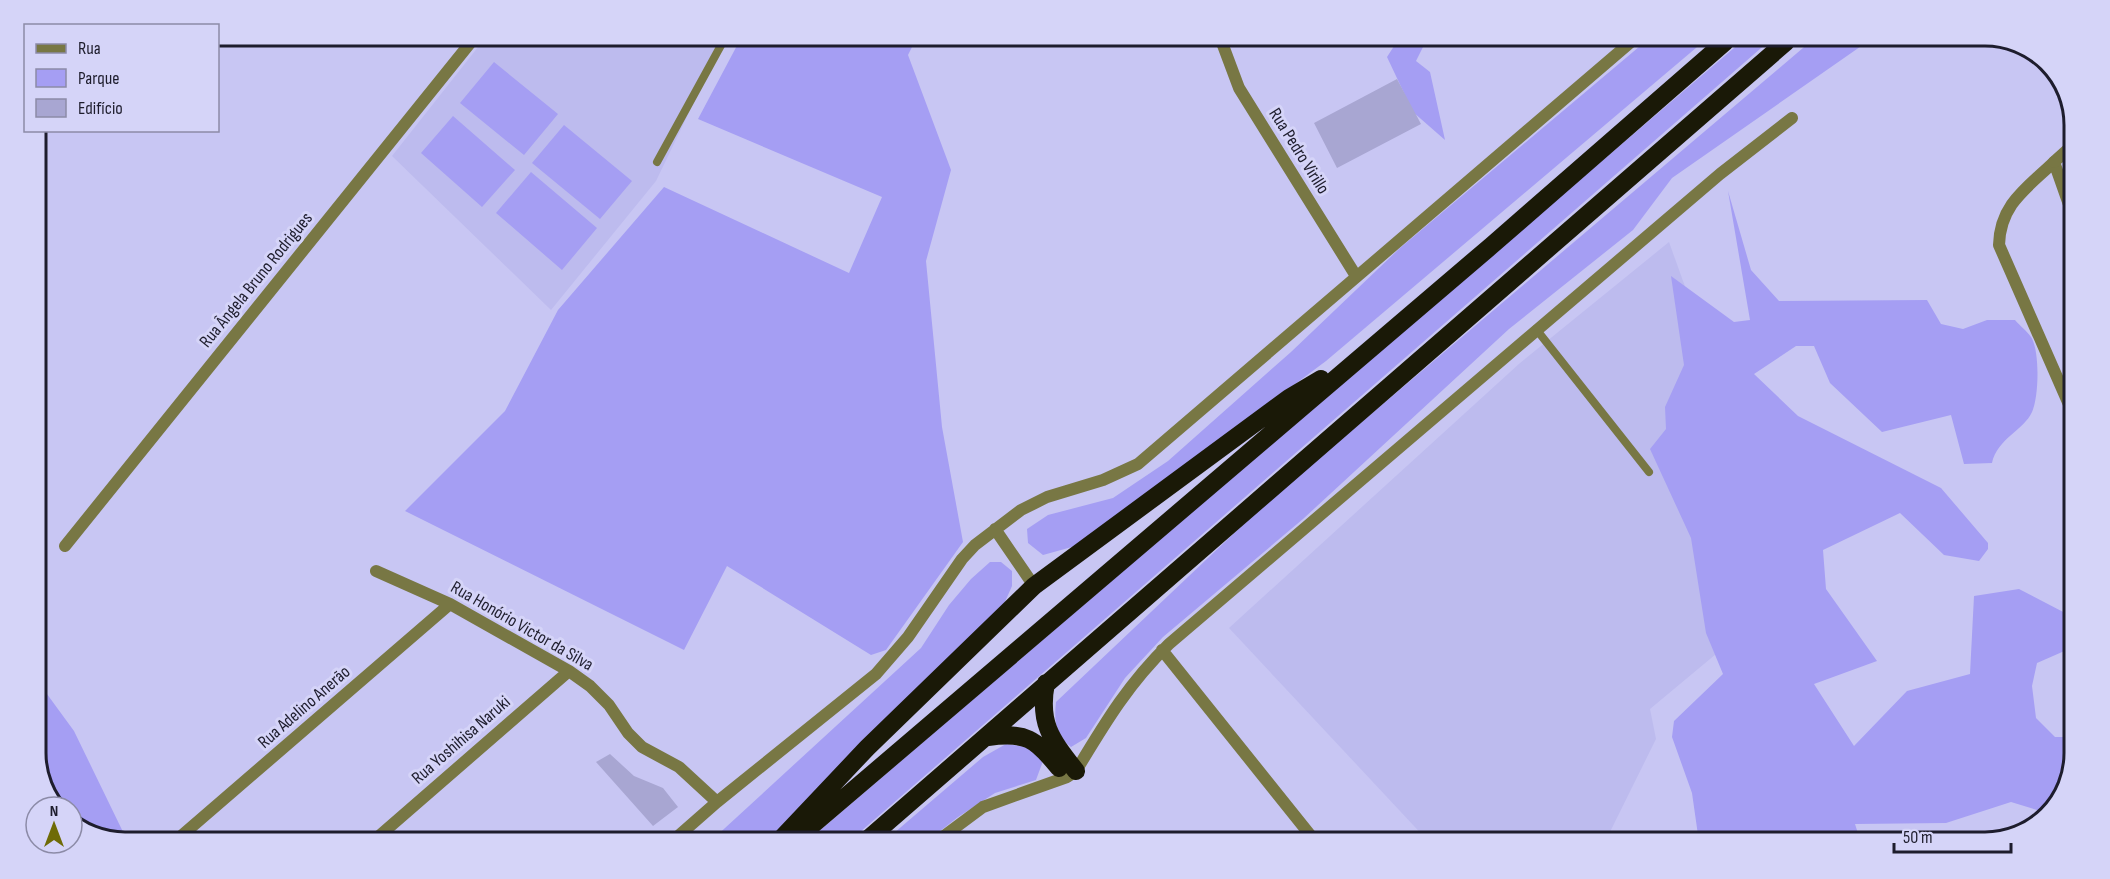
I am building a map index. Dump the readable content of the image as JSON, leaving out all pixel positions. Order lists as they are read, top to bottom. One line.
{"streets":{"street":["Rua Pedro Virillo","Rua Ângela Bruno Rodrigues","Rua Honório Victor da Silva","Rua Adelino Anerão","Rua Yoshihisa Naruki"]},"crossings":[["Rua Honório Victor da Silva","Rua Adelino Anerão"],["Rua Honório Victor da Silva","Rua Yoshihisa Naruki"]],"legend":["Rua","Parque","Edifício"],"scale_bar":"50 m","north":"top"}
